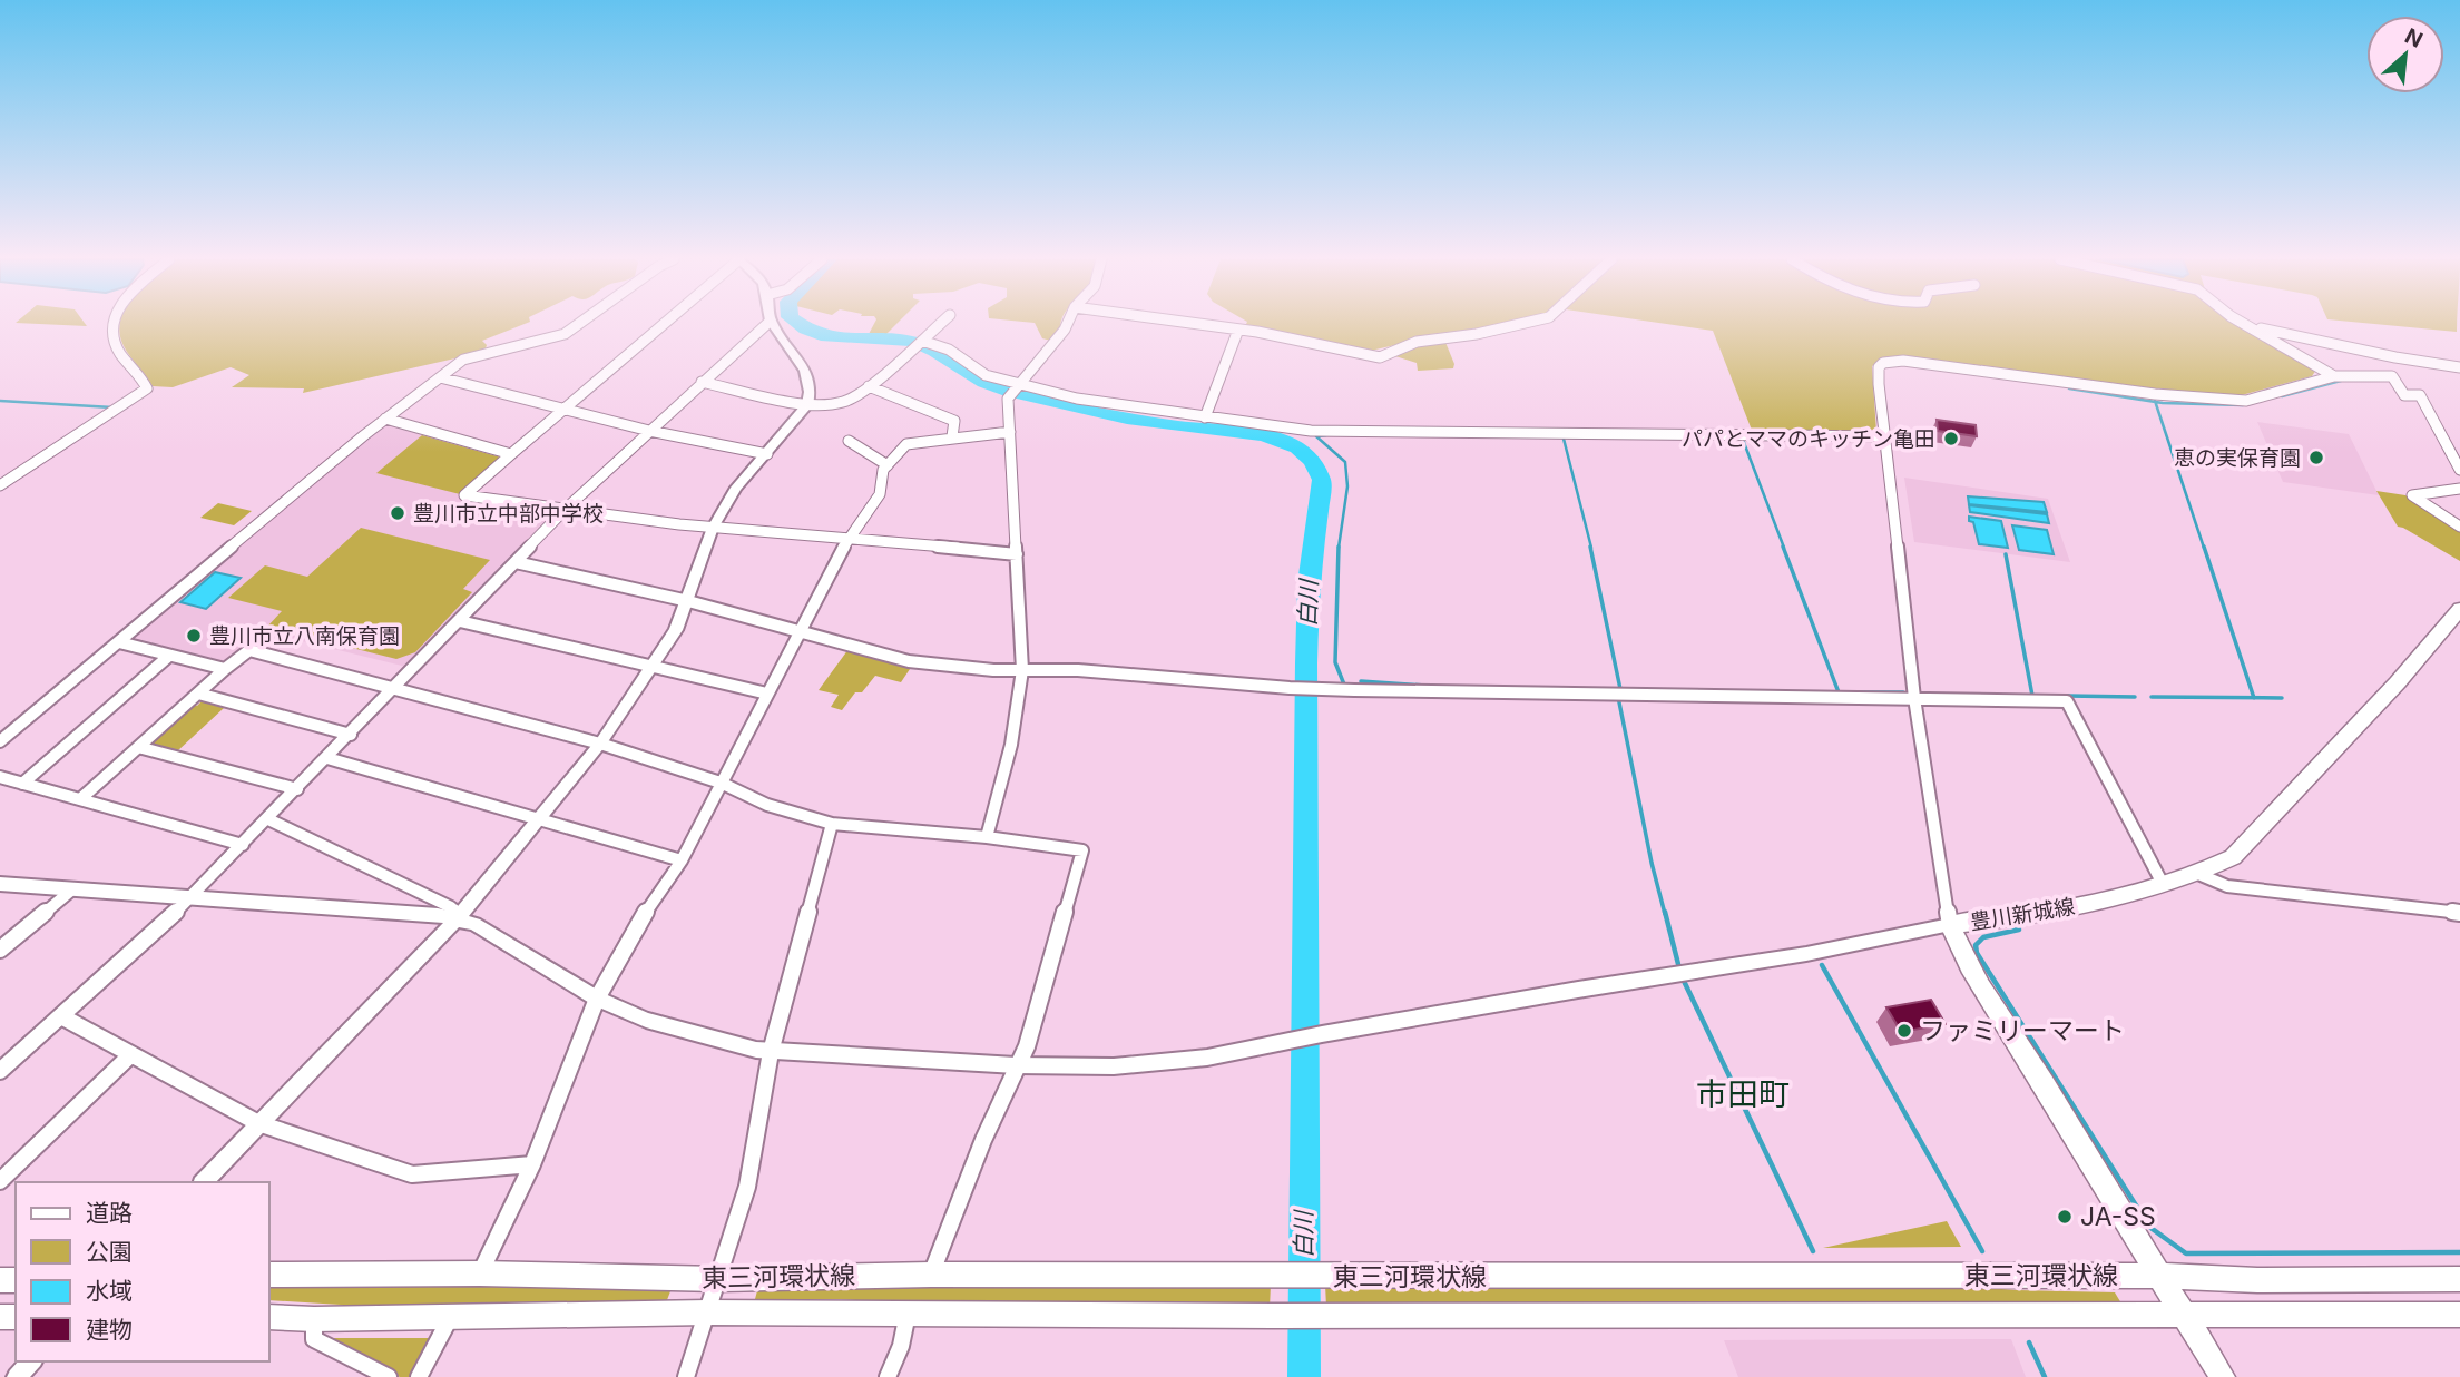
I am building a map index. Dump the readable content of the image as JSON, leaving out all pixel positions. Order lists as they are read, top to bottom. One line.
{"streets":{"main road":["豊川新城線","東三河環状線"]},"crossings":[["豊川新城線","東三河環状線"]],"districts":["市田町"],"water":["白川"],"places":["パパとママのキッチン亀田","恵の実保育園","豊川市立中部中学校","豊川市立八南保育園","ファミリーマート","JA-SS"],"legend":["道路","公園","水域","建物"],"north":"top right"}
